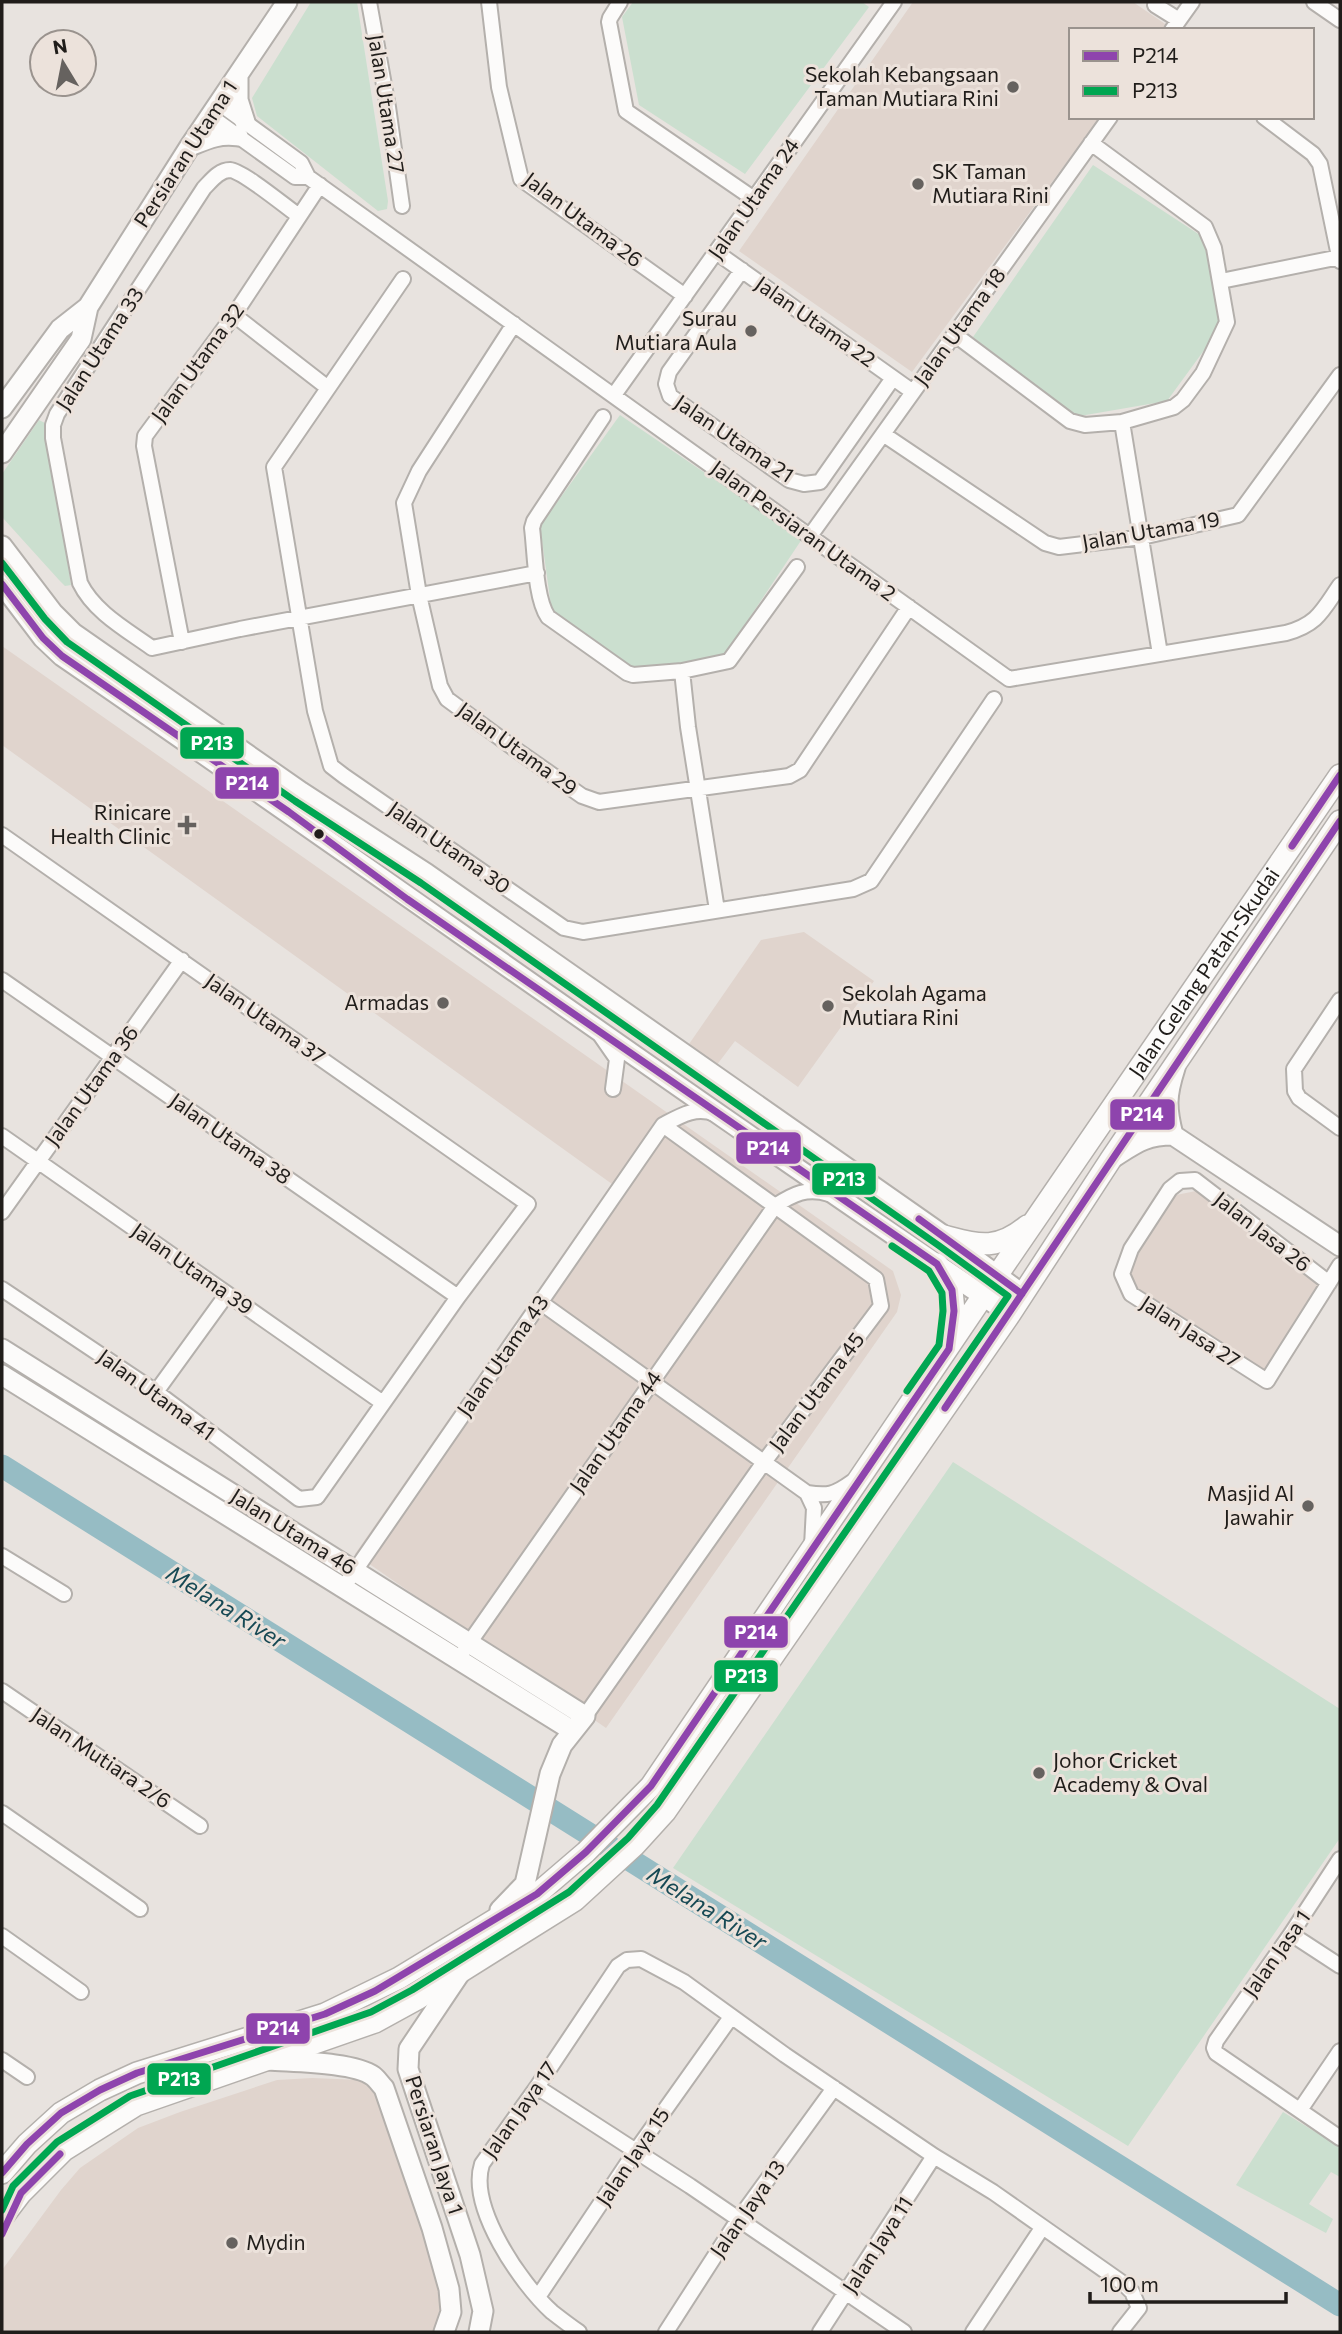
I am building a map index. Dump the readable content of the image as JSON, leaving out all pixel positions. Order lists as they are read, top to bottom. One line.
{"streets":{"main road":["Jalan Gelang Patah-Skudai"],"street":["Jalan Utama 27","Persiaran Utama 1","Jalan Utama 24","Jalan Utama 26","Jalan Utama 22","Jalan Utama 18","Jalan Utama 33","Jalan Utama 32","Jalan Utama 21","Jalan Persiaran Utama 2","Jalan Utama 19","Jalan Utama 29","Jalan Utama 30","Jalan Utama 37","Jalan Utama 36","Jalan Utama 38","Jalan Jasa 26","Jalan Utama 39","Jalan Jasa 27","Jalan Utama 43","Jalan Utama 45","Jalan Utama 41","Jalan Utama 44","Jalan Utama 46","Jalan Mutiara 2/6","Jalan Jasa 1","Jalan Jaya 17","Persiaran Jaya 1","Jalan Jaya 15","Jalan Jaya 13","Jalan Jaya 11"]},"crossings":[["Persiaran Utama 1","Jalan Persiaran Utama 2"],["Jalan Utama 24","Jalan Utama 26"],["Jalan Utama 24","Jalan Utama 22"],["Jalan Utama 24","Jalan Persiaran Utama 2"],["Jalan Utama 22","Jalan Utama 18"],["Jalan Utama 22","Jalan Utama 21"],["Jalan Utama 18","Jalan Persiaran Utama 2"],["Jalan Utama 18","Jalan Utama 19"],["Jalan Utama 33","Jalan Utama 32"],["Jalan Utama 32","Jalan Persiaran Utama 2"],["Jalan Persiaran Utama 2","Jalan Utama 29"],["Jalan Gelang Patah-Skudai","Persiaran Jaya 1"],["Jalan Utama 37","Jalan Utama 36"],["Jalan Utama 37","Jalan Utama 38"],["Jalan Utama 36","Jalan Utama 38"],["Jalan Utama 36","Jalan Utama 39"],["Jalan Jasa 26","Jalan Jasa 27"],["Jalan Utama 39","Jalan Utama 41"],["Jalan Utama 43","Jalan Utama 45"],["Jalan Utama 43","Jalan Utama 46"],["Jalan Utama 45","Jalan Utama 44"],["Jalan Utama 45","Jalan Utama 46"],["Jalan Utama 44","Jalan Utama 46"],["Jalan Jaya 17","Jalan Jaya 15"]],"water":["Melana River"],"places":{"other":["Sekolah Kebangsaan Taman Mutiara Rini","SK Taman Mutiara Rini","Surau Mutiara Aula","Armadas","Sekolah Agama Mutiara Rini","Masjid Al Jawahir","Johor Cricket Academy & Oval","Mydin"],"health":["Rinicare Health Clinic"]},"lines":["transit line P213","transit line P214"],"legend":["P214","P213"],"scale_bar":"100 m","north":"top"}
